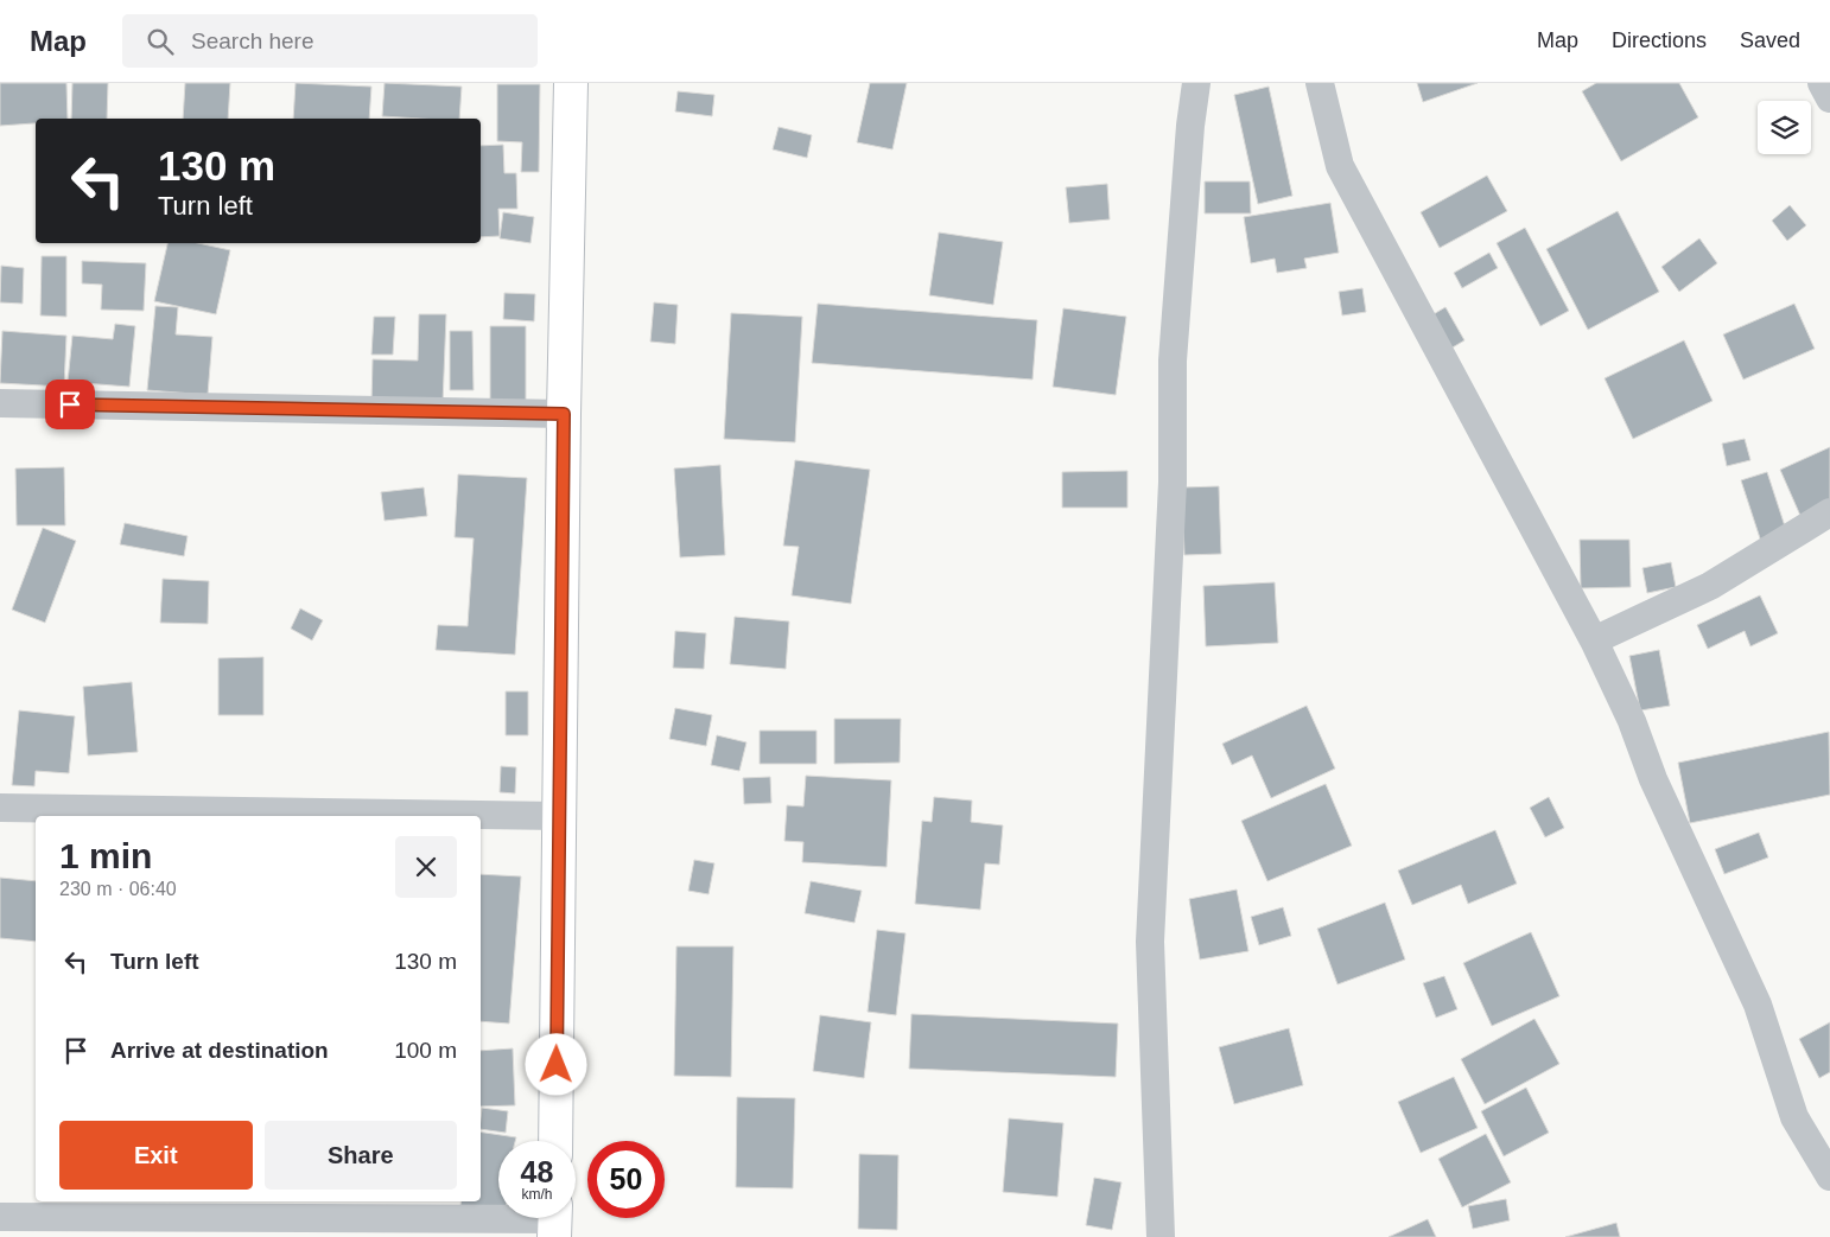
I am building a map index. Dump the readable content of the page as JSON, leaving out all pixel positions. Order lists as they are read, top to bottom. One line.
{"page":{"header":"Map","search":"Search here","nav":["Map","Directions","Saved"],"turn":["130 m","Turn left"],"heading":["1 min","230 m · 06:40"],"list":[{"name":"Turn left","value":"130 m"},{"name":"Arrive at destination","value":"100 m"}],"buttons":["Exit","Share"],"speed":"48 km/h","limit":"50"}}
